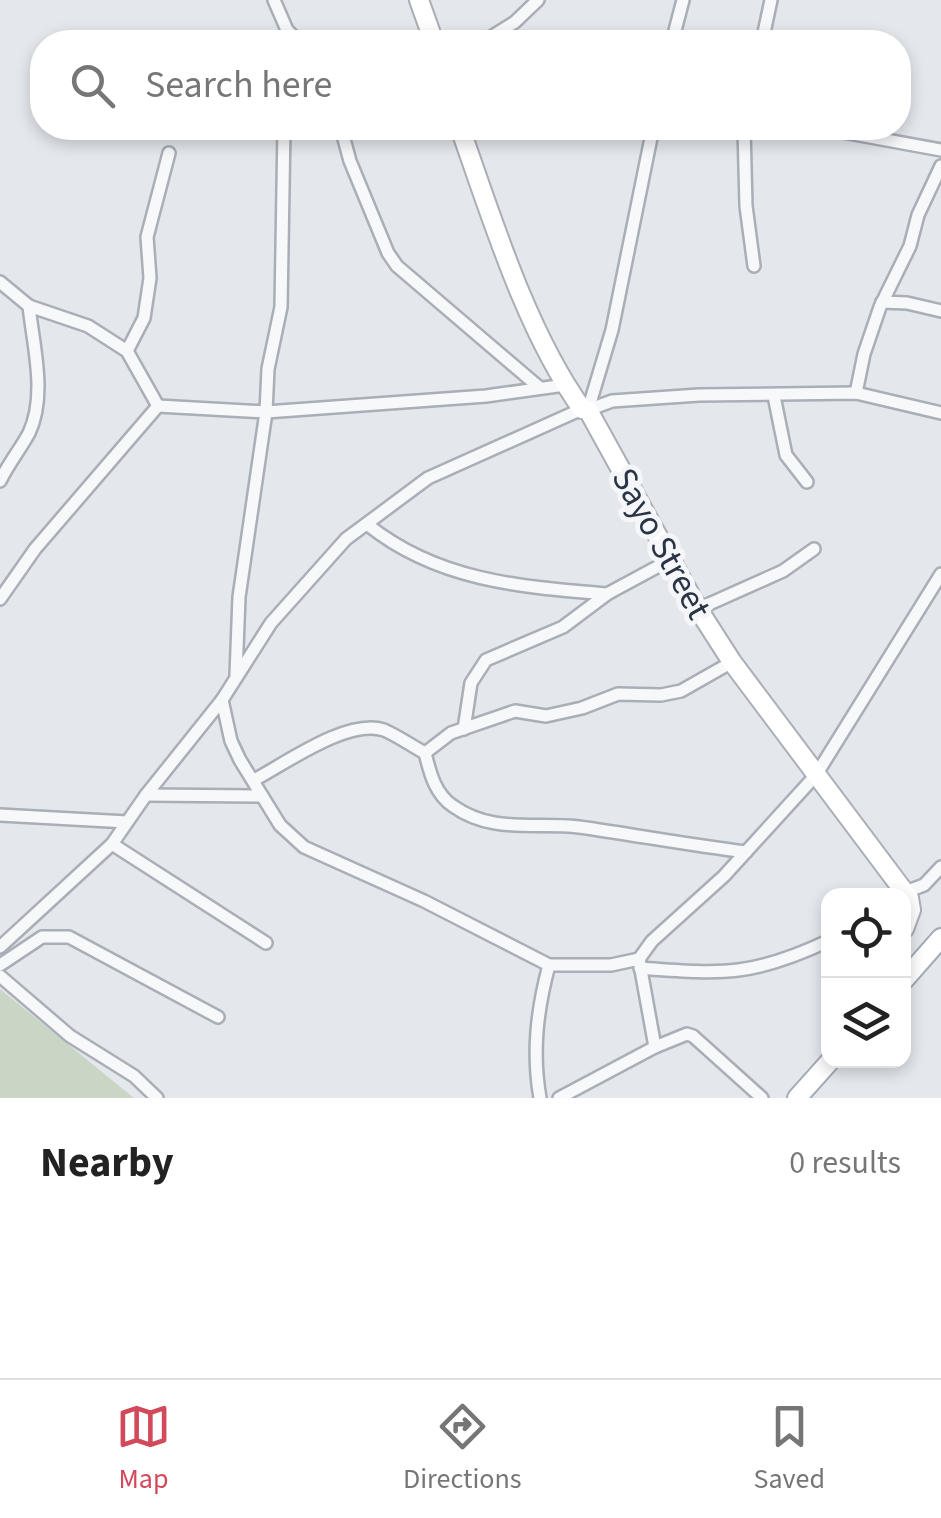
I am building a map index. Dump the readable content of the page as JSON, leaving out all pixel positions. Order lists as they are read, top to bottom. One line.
{"streets":{"street":["Sayo Street"]},"page":{"search":"Search here","heading":["Nearby","0 results"],"nav":["Map","Directions","Saved"]}}
